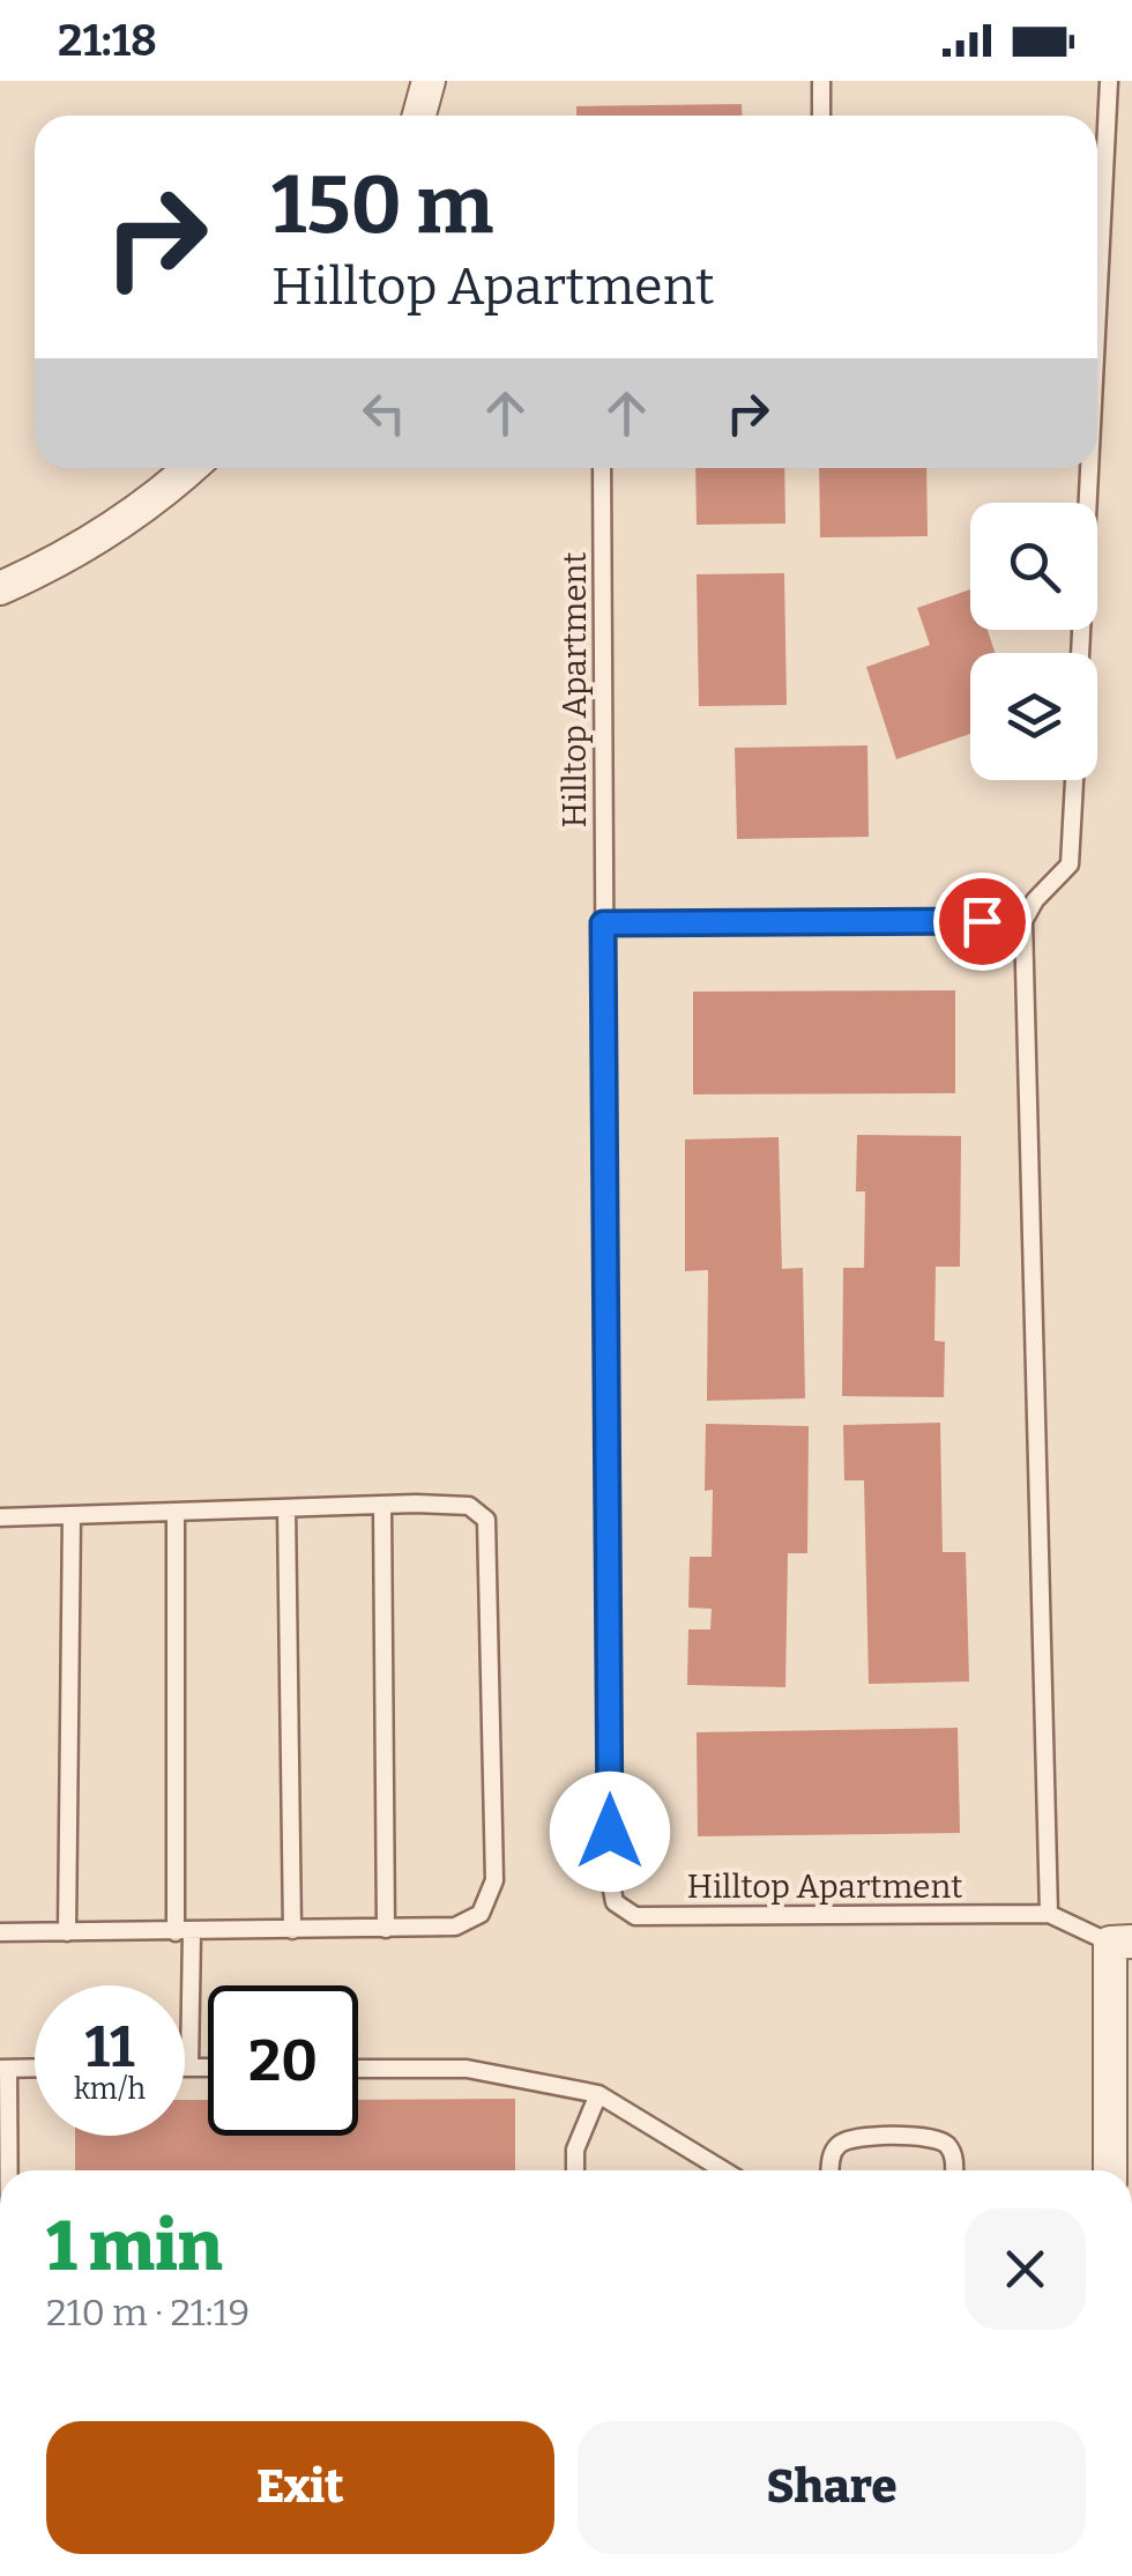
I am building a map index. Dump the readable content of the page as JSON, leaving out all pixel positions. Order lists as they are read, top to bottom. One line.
{"streets":{"lane":["Hilltop Apartment"]},"page":{"status":"21:18","turn":["150 m","Hilltop Apartment"],"speed":"11 km/h","limit":"20","heading":["1 min","210 m · 21:19"],"buttons":["Exit","Share"]}}
